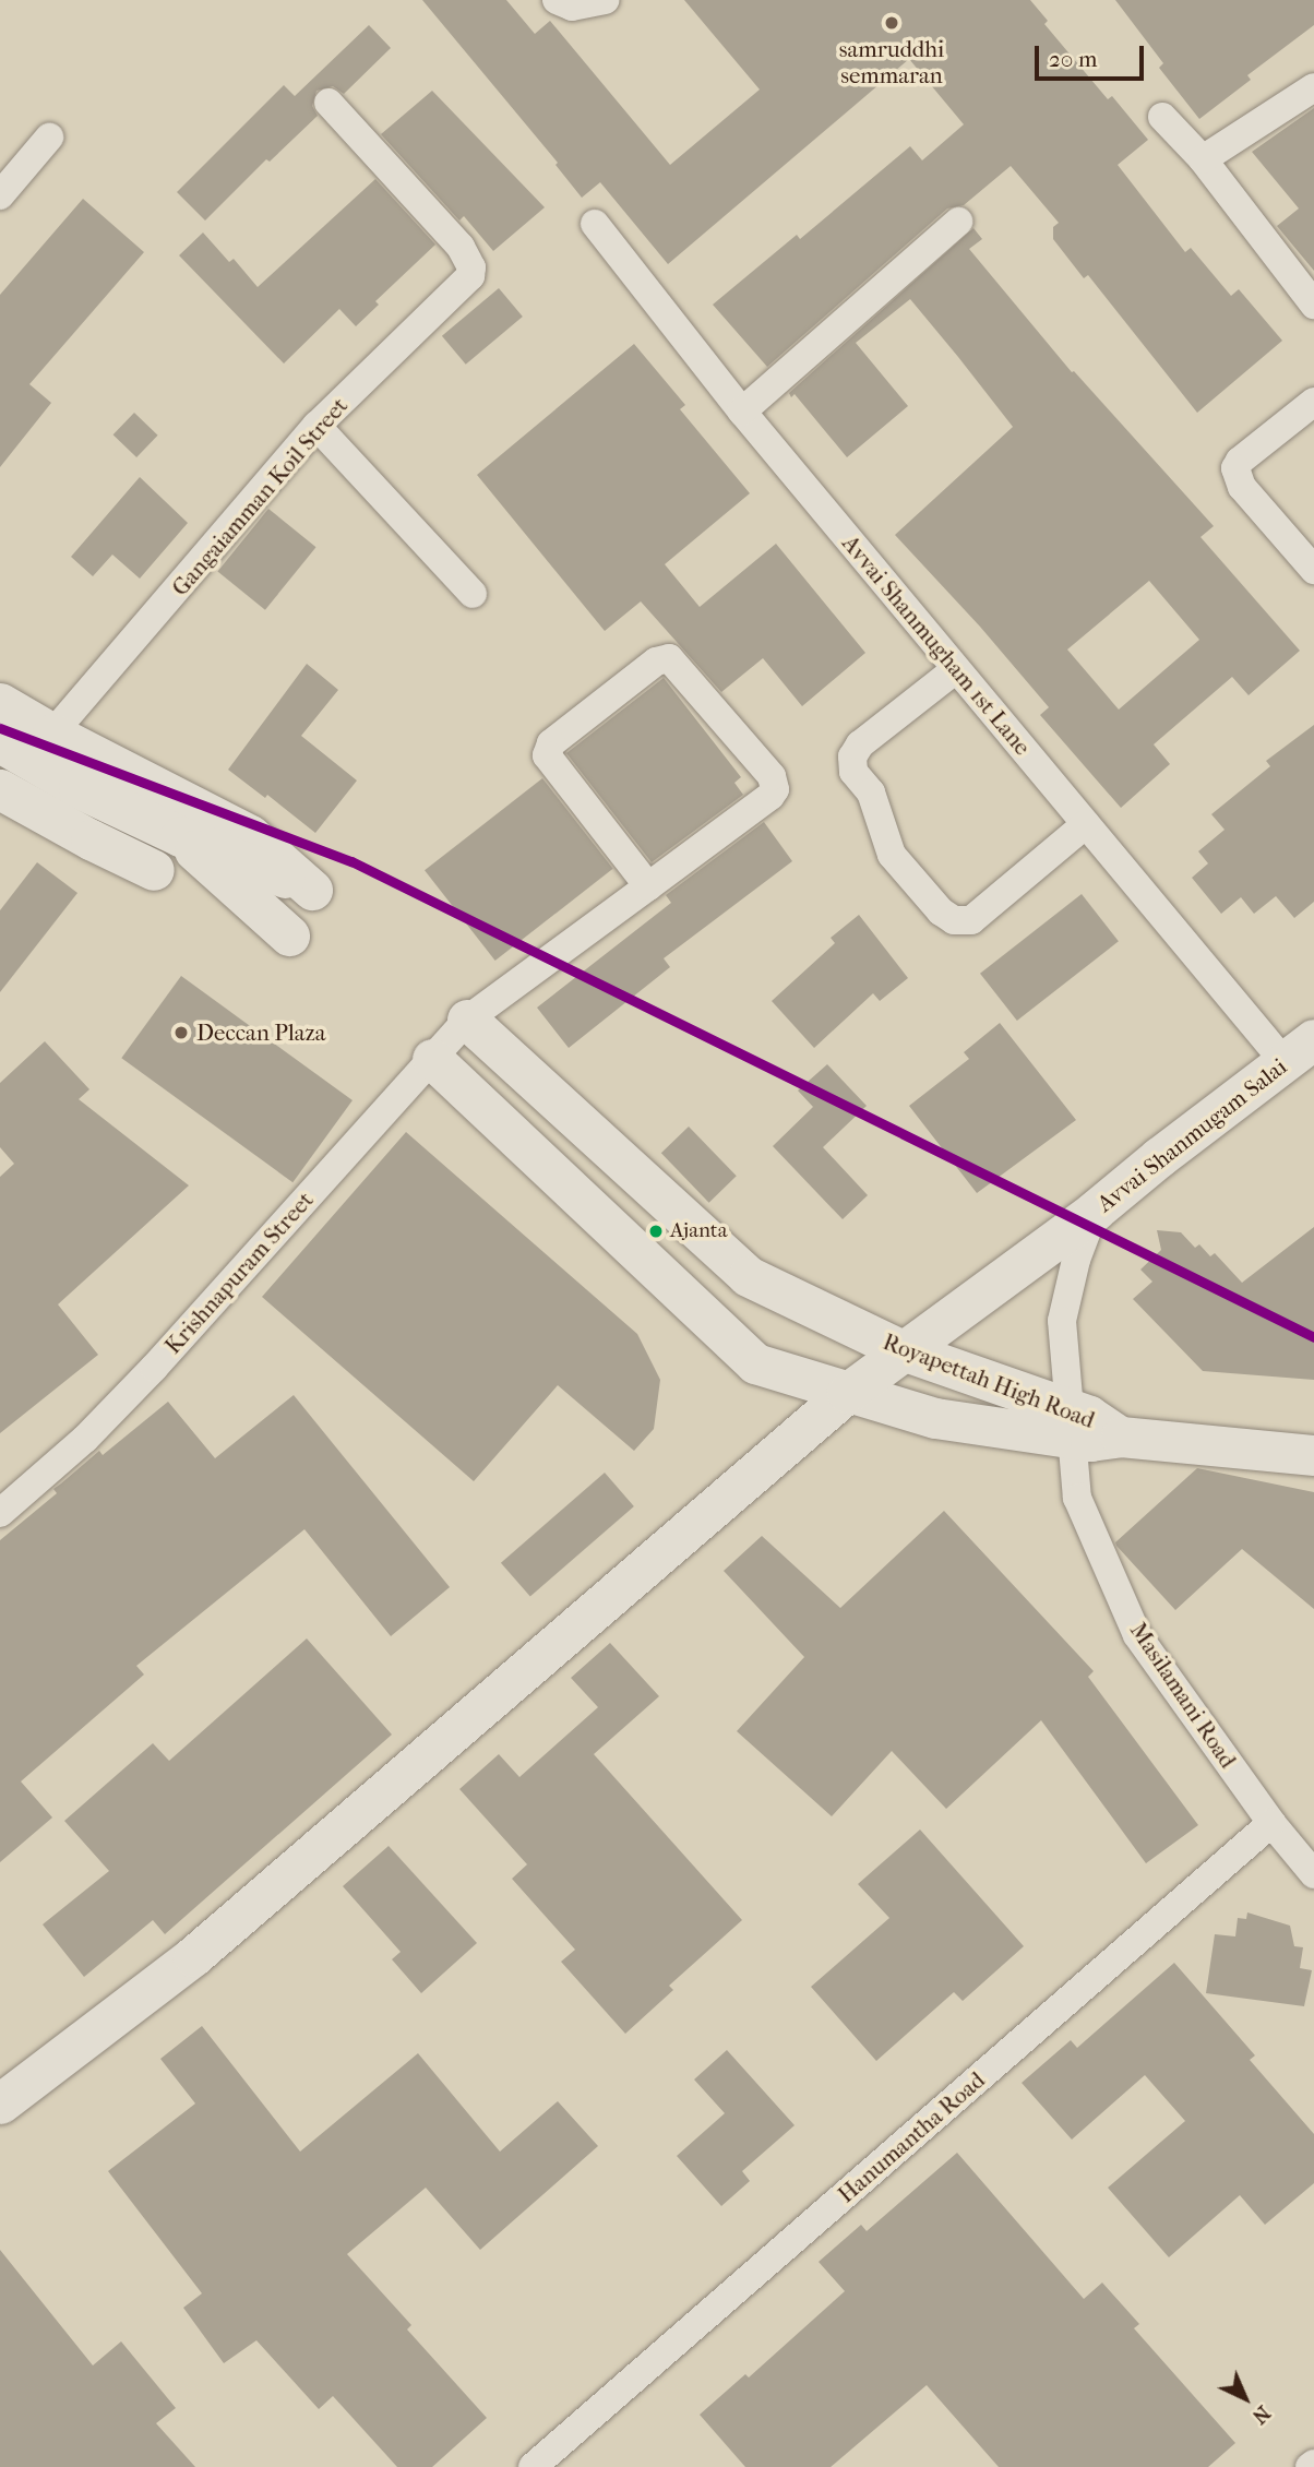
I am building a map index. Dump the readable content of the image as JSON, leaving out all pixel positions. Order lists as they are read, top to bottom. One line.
{"streets":{"main road":["Avvai Shanmugam Salai","Royapettah High Road"],"street":["Gangaiamman Koil Street","Avvai Shanmugham 1st Lane","Krishnapuram Street","Masilamani Road","Hanumantha Road"]},"crossings":[["Avvai Shanmugham 1st Lane","Avvai Shanmugam Salai"],["Avvai Shanmugam Salai","Royapettah High Road"],["Avvai Shanmugam Salai","Masilamani Road"],["Krishnapuram Street","Royapettah High Road"],["Royapettah High Road","Masilamani Road"],["Masilamani Road","Hanumantha Road"]],"places":["samruddhi semmaran","Deccan Plaza","Ajanta"],"scale_bar":"20 m","north":"bottom right"}
